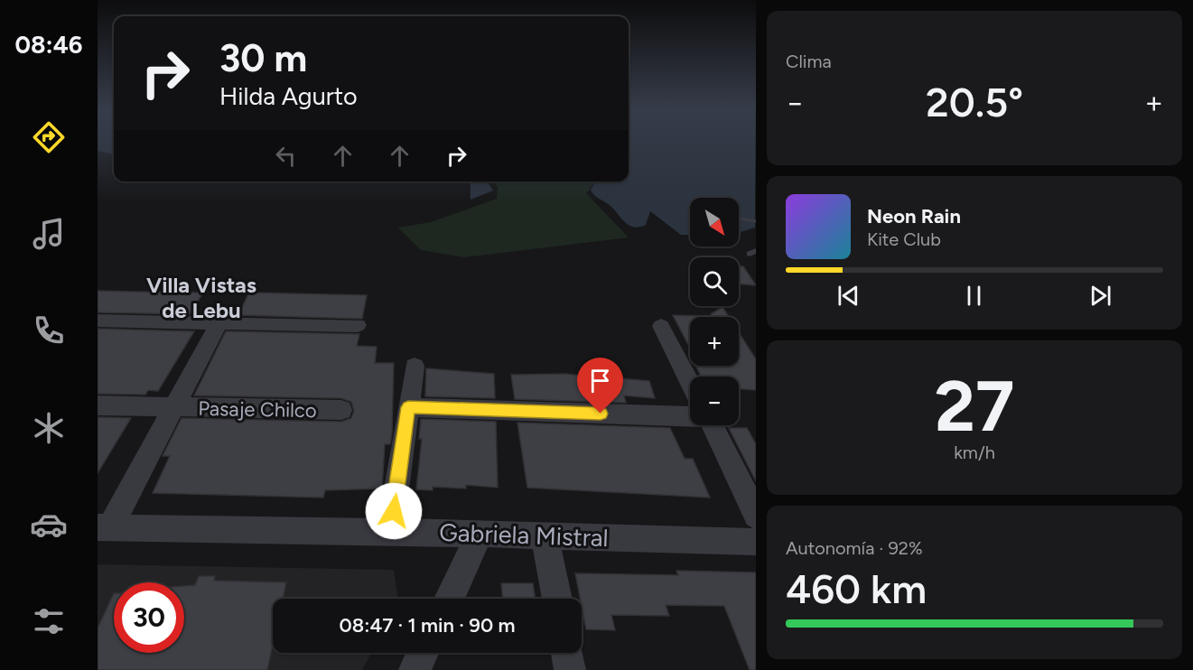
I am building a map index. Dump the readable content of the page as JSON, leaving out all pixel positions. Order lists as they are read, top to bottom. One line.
{"streets":{"street":["Pasaje Chilco","Gabriela Mistral"]},"districts":["Villa Vistas de Lebu"],"north":"bottom right","page":{"tabs":"08:46","tile":["Clima",["27","km/h"],["Autonomía · 92%","460 km"]],"turn":["30 m","Hilda Agurto"],"heat":["−","20.5°","+"],"song":["Neon Rain","Kite Club"],"map_buttons":["+","−"],"limit":"30","trip":"08:47 · 1 min · 90 m"}}
